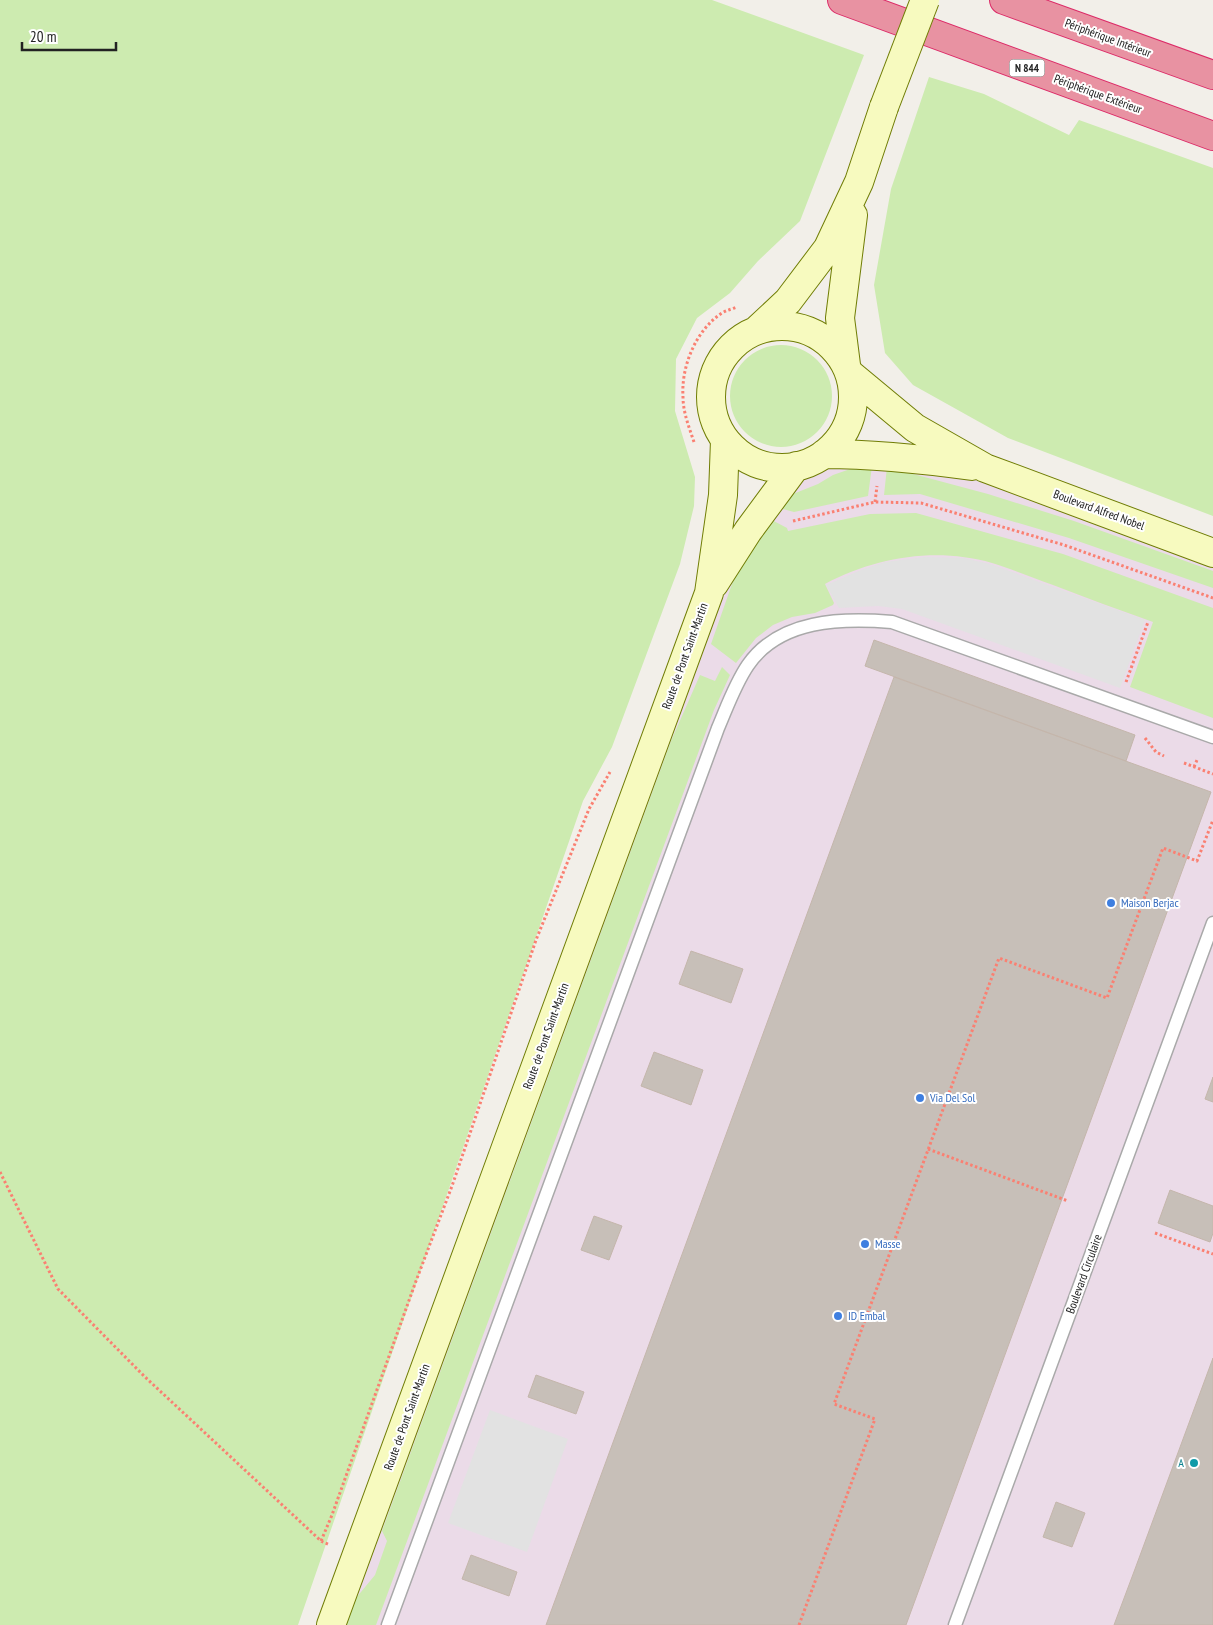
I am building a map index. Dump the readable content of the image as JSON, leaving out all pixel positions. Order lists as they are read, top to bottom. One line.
{"streets":{"highway":["Périphérique Intérieur","N 844","Périphérique Extérieur"],"main road":["Boulevard Alfred Nobel","Route de Pont Saint-Martin"],"lane":["Boulevard Circulaire"]},"crossings":[["Boulevard Alfred Nobel","Route de Pont Saint-Martin"]],"places":["Maison Berjac","Via Del Sol","Masse","ID Embal","A"],"scale_bar":"20 m"}
